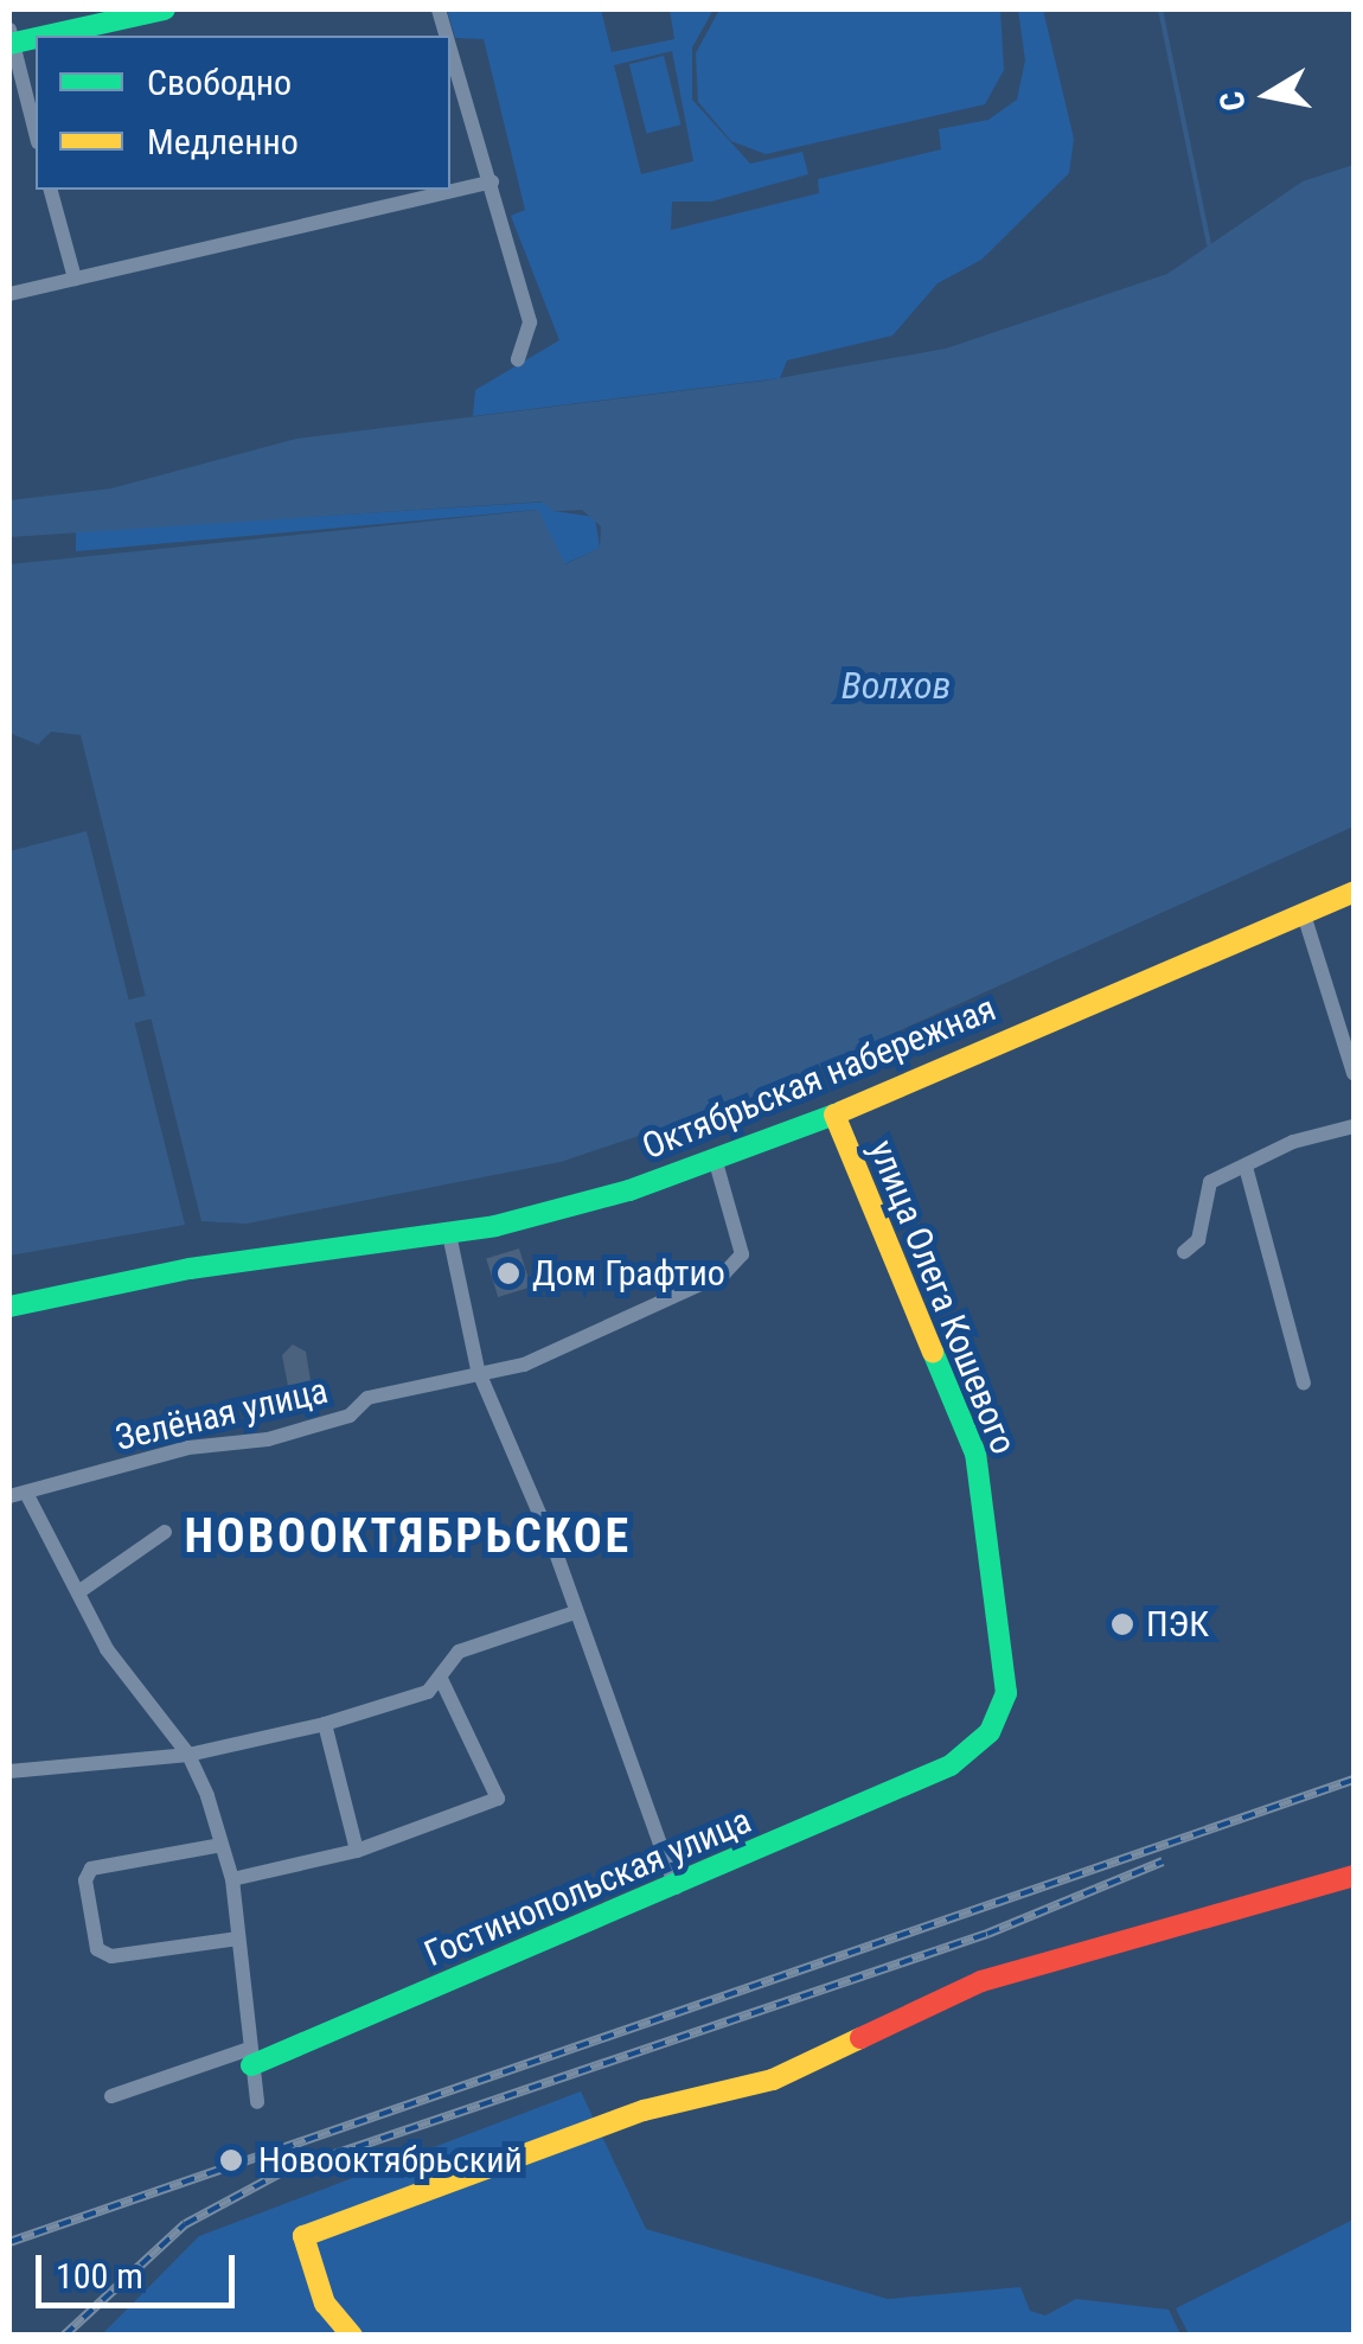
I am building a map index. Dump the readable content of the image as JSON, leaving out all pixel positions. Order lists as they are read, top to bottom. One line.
{"streets":{"street":["Октябрьская набережная","улица Олега Кошевого","Зелёная улица","Гостинопольская улица"]},"crossings":[["Октябрьская набережная","улица Олега Кошевого"],["Октябрьская набережная","Зелёная улица"],["улица Олега Кошевого","Гостинопольская улица"]],"districts":["НОВООКТЯБРЬСКОЕ"],"water":["Волхов"],"places":["Дом Графтио","ПЭК","Новооктябрьский"],"legend":["Свободно","Медленно"],"scale_bar":"100 m","north":"left"}
